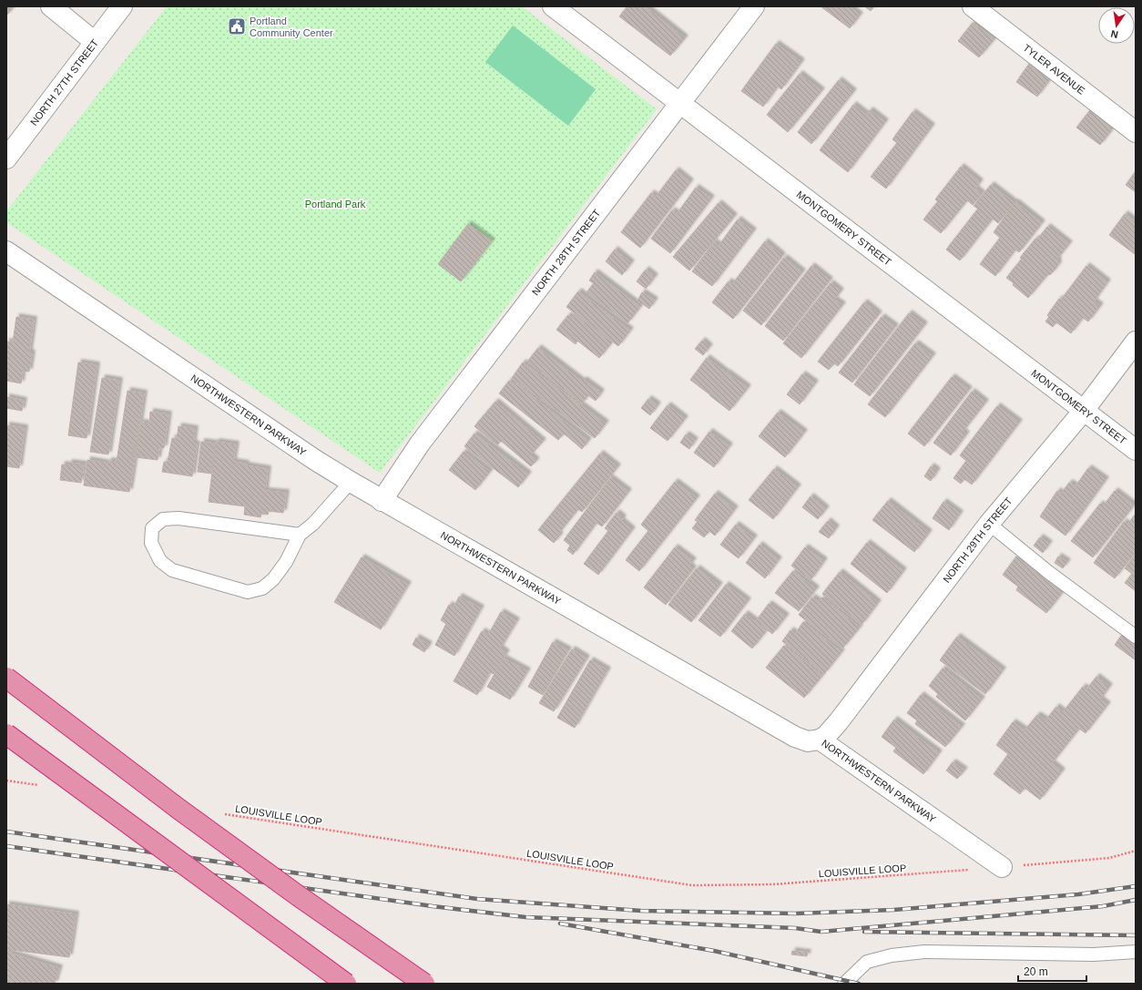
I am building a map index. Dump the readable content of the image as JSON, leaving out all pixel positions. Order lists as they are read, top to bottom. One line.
{"streets":{"street":["TYLER AVENUE","NORTH 27TH STREET","MONTGOMERY STREET","NORTH 28TH STREET","NORTHWESTERN PARKWAY","NORTH 29TH STREET"],"path":["LOUISVILLE LOOP"]},"crossings":[["MONTGOMERY STREET","NORTH 28TH STREET"],["MONTGOMERY STREET","NORTH 29TH STREET"],["NORTH 28TH STREET","NORTHWESTERN PARKWAY"],["NORTHWESTERN PARKWAY","NORTH 29TH STREET"]],"parks":["Portland Park"],"places":{"public building":["Portland Community Center"]},"scale_bar":"20 m","north":"bottom"}
